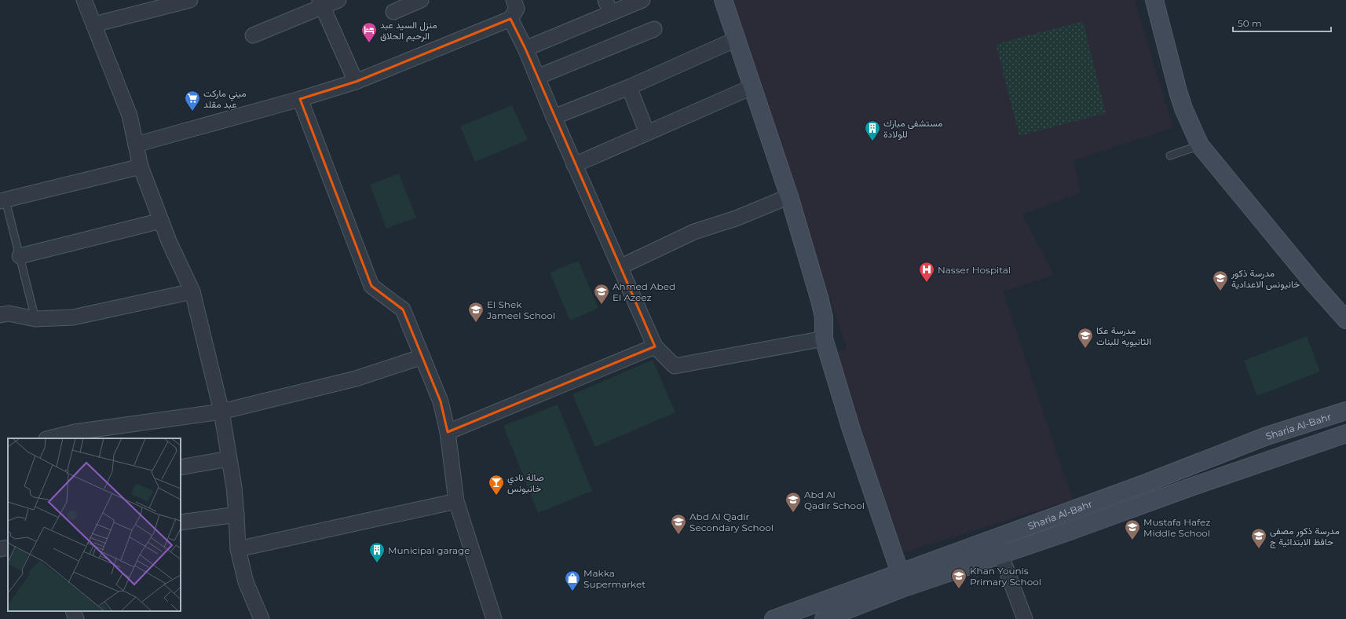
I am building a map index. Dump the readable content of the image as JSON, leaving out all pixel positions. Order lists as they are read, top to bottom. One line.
{"streets":{"main road":["Sharia Al-Bahr"]},"places":{"hotel":["منزل السيد عبد الرحيم الحلاق"],"supermarket":["ميني ماركت عبد مقلد"],"building":["مستشفى مبارك للولادة","Municipal garage"],"hospital":["Nasser Hospital"],"school or university":["مدرسة ذكور خانيونس الاعدادية","Ahmed Abed El Azeez","El Shek Jameel School","مدرسة عكا الثانيويه للبنات","Abd Al Qadir School","Abd Al Qadir Secondary School","Mustafa Hafez Middle School","مدرسة ذكور مصفى حافظ الابتدائية ج","Khan Younis Primary School"],"bar":["صالة نادي خانيونس"],"shop":["Makka Supermarket"]},"scale_bar":"50 m"}
